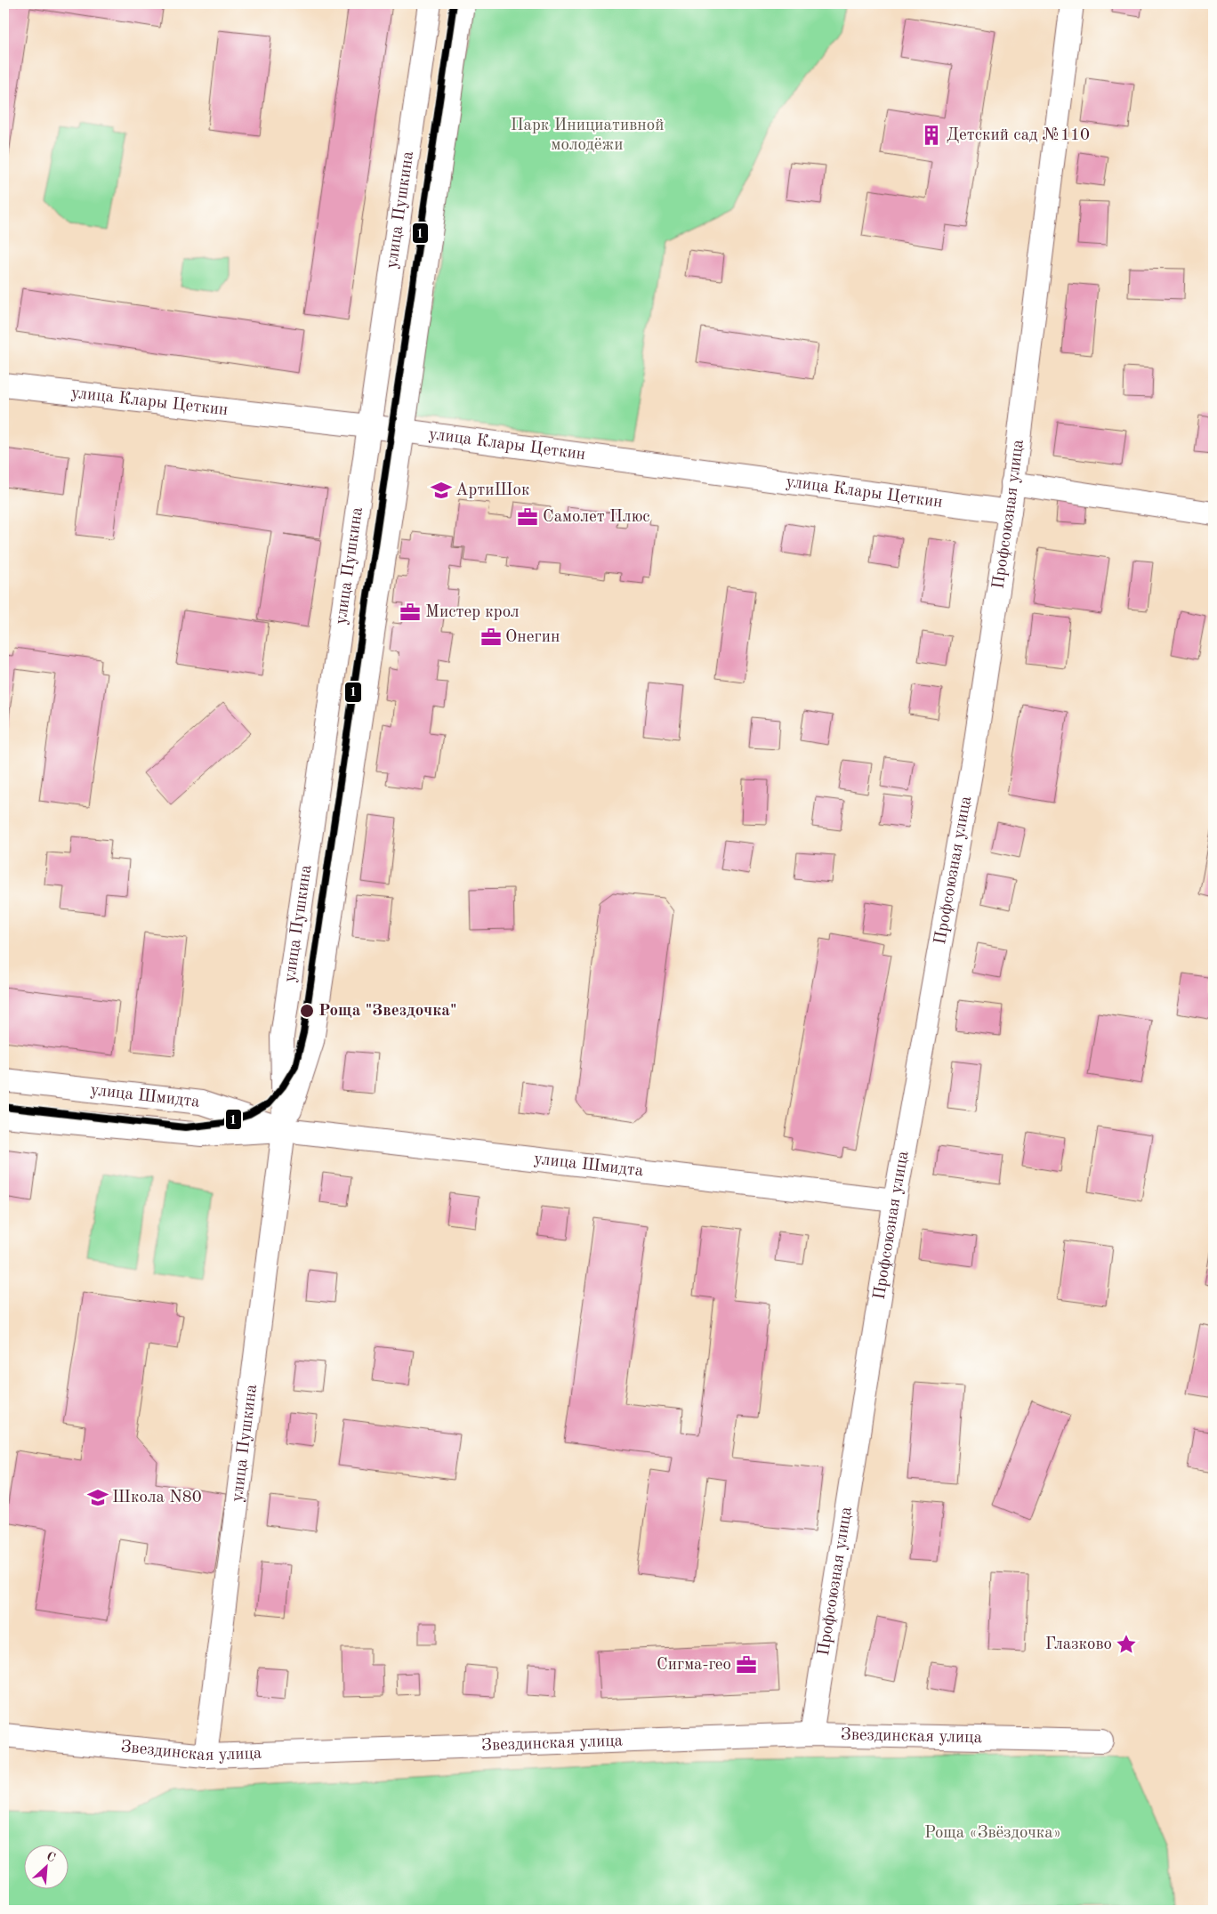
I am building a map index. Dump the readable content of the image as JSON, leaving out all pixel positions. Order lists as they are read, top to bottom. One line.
{"streets":{"street":["улица Пушкина","улица Клары Цеткин","Профсоюзная улица","улица Шмидта","Звездинская улица"]},"crossings":[["улица Пушкина","улица Клары Цеткин"],["улица Пушкина","улица Шмидта"],["улица Пушкина","Звездинская улица"],["улица Клары Цеткин","Профсоюзная улица"],["Профсоюзная улица","улица Шмидта"],["Профсоюзная улица","Звездинская улица"]],"parks":["Парк Инициативной молодёжи","Роща «Звёздочка»"],"places":{"building":["Детский сад №110"],"school or university":["АртиШок","Школа N80"],"office":["Самолет Плюс","Мистер крол","Онегин","Сигма-гео"],"other":["Роща \"Звездочка\""],"place":["Глазково"]},"lines":["transit line 1"],"north":"top right"}
